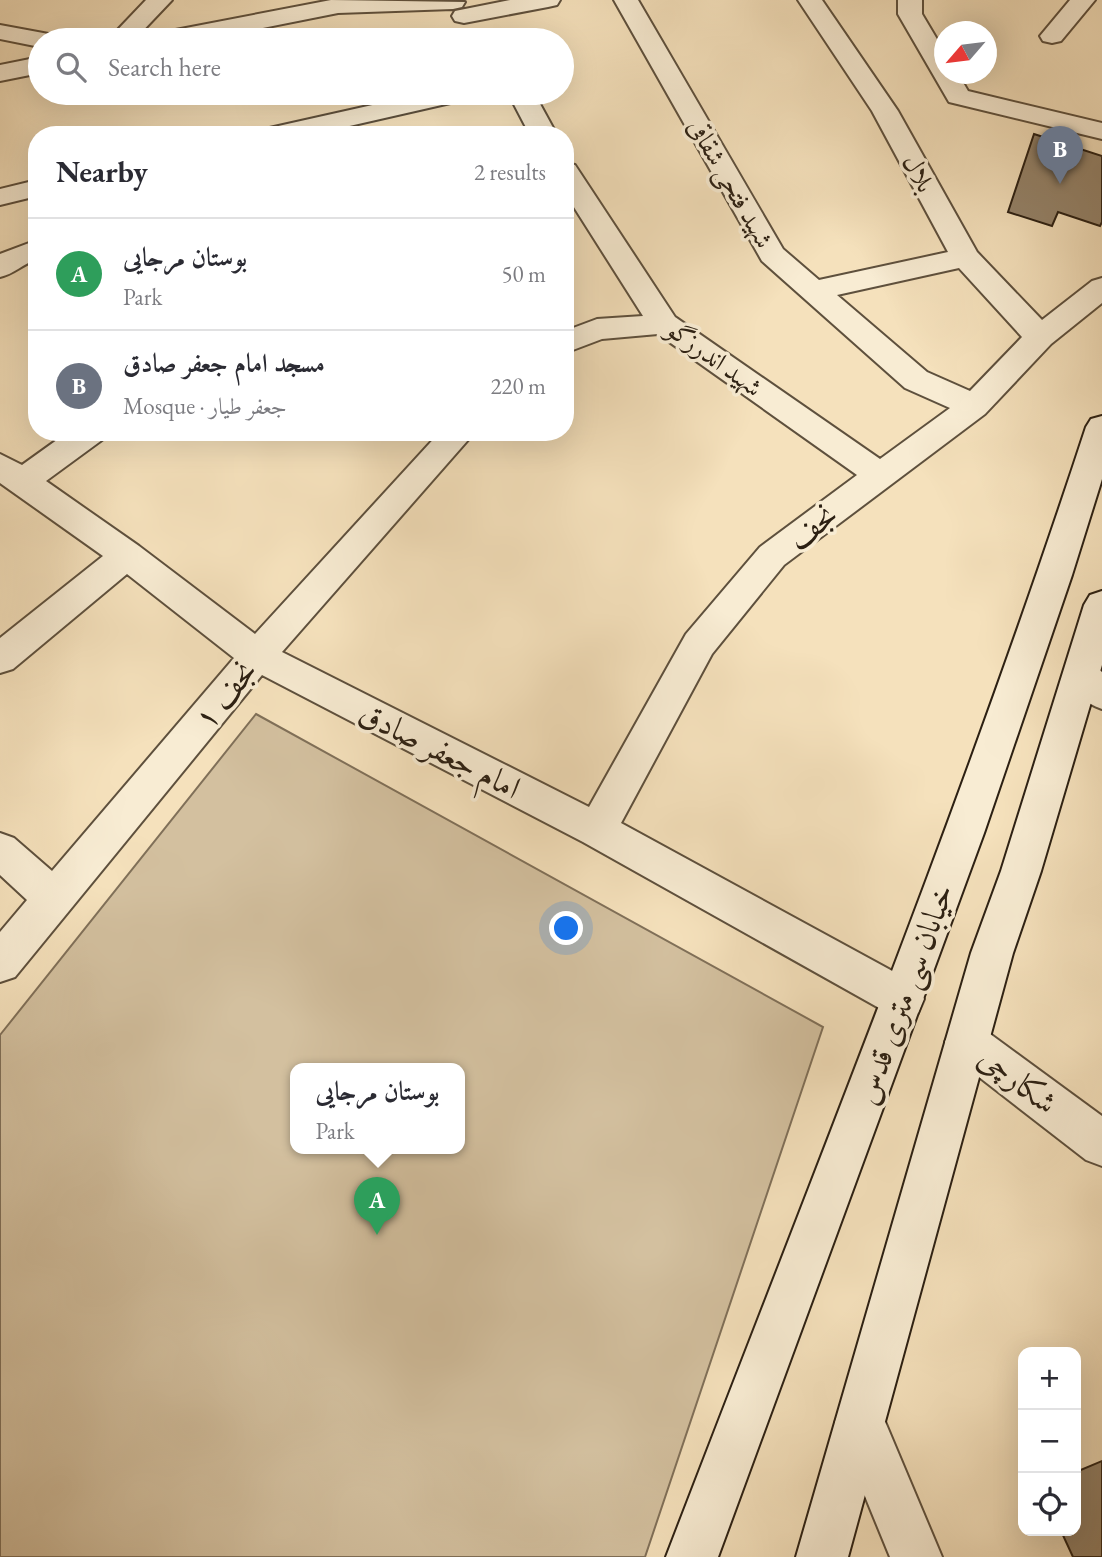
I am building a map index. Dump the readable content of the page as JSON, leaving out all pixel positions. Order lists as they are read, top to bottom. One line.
{"streets":{"street":["بلال","شهید فتحی شقاقی","شهید اندرزگو","نجف","نجف ۱","امام جعفر صادق","خیابان سی متری قدس","شکارچی"]},"crossings":[["بلال","نجف"],["شهید فتحی شقاقی","نجف"],["شهید اندرزگو","نجف"],["نجف","امام جعفر صادق"],["نجف ۱","امام جعفر صادق"],["امام جعفر صادق","خیابان سی متری قدس"]],"north":"bottom left","page":{"search":"Search here","pins":["B","A"],"heading":["Nearby","2 results"],"list":[{"mark":"A","name":"بوستان مرجایی","note":"Park","value":"50 m"},{"mark":"B","name":"مسجد امام جعفر صادق","note":"Mosque · جعفر طیار","value":"220 m"}],"popup":["بوستان مرجایی","Park"],"map_buttons":["+","−"]}}
